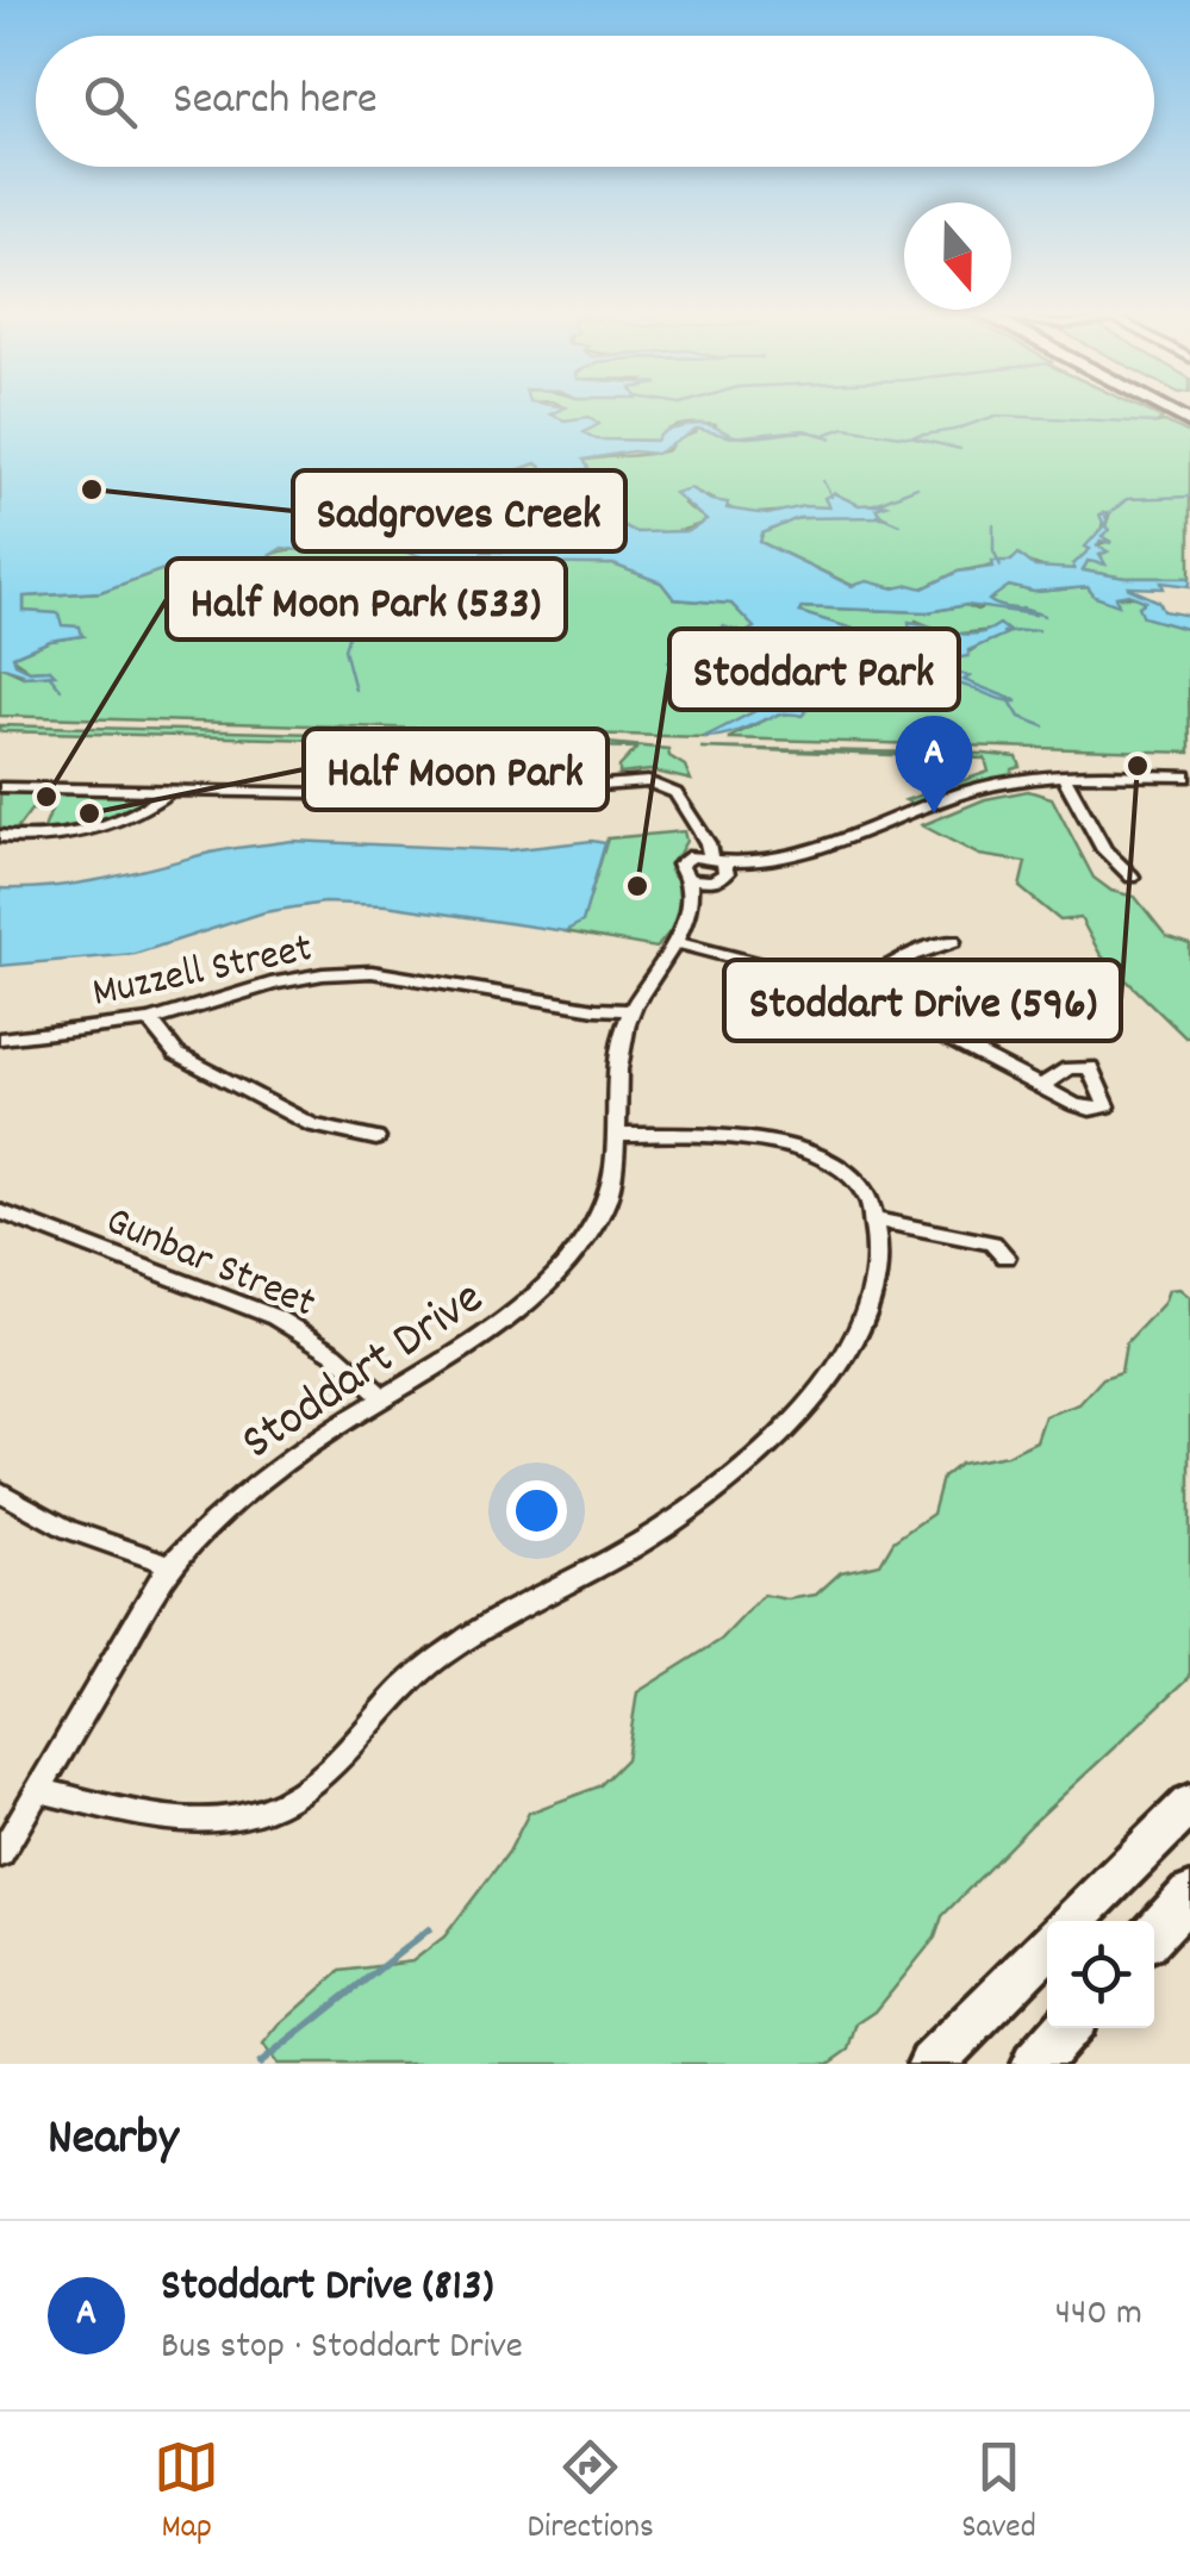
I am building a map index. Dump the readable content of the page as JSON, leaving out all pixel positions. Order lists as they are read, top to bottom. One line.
{"streets":{"street":["Muzzell Street","Gunbar Street","Stoddart Drive"]},"crossings":[["Muzzell Street","Stoddart Drive"],["Gunbar Street","Stoddart Drive"]],"places":["Sadgroves Creek","Stoddart Drive (596)","Half Moon Park (533)","Half Moon Park","Stoddart Park"],"north":"bottom","page":{"search":"Search here","pins":"A","heading":"Nearby","list":[{"mark":"A","name":"Stoddart Drive (813)","note":"Bus stop · Stoddart Drive","value":"440 m"}],"nav":["Map","Directions","Saved"]}}
